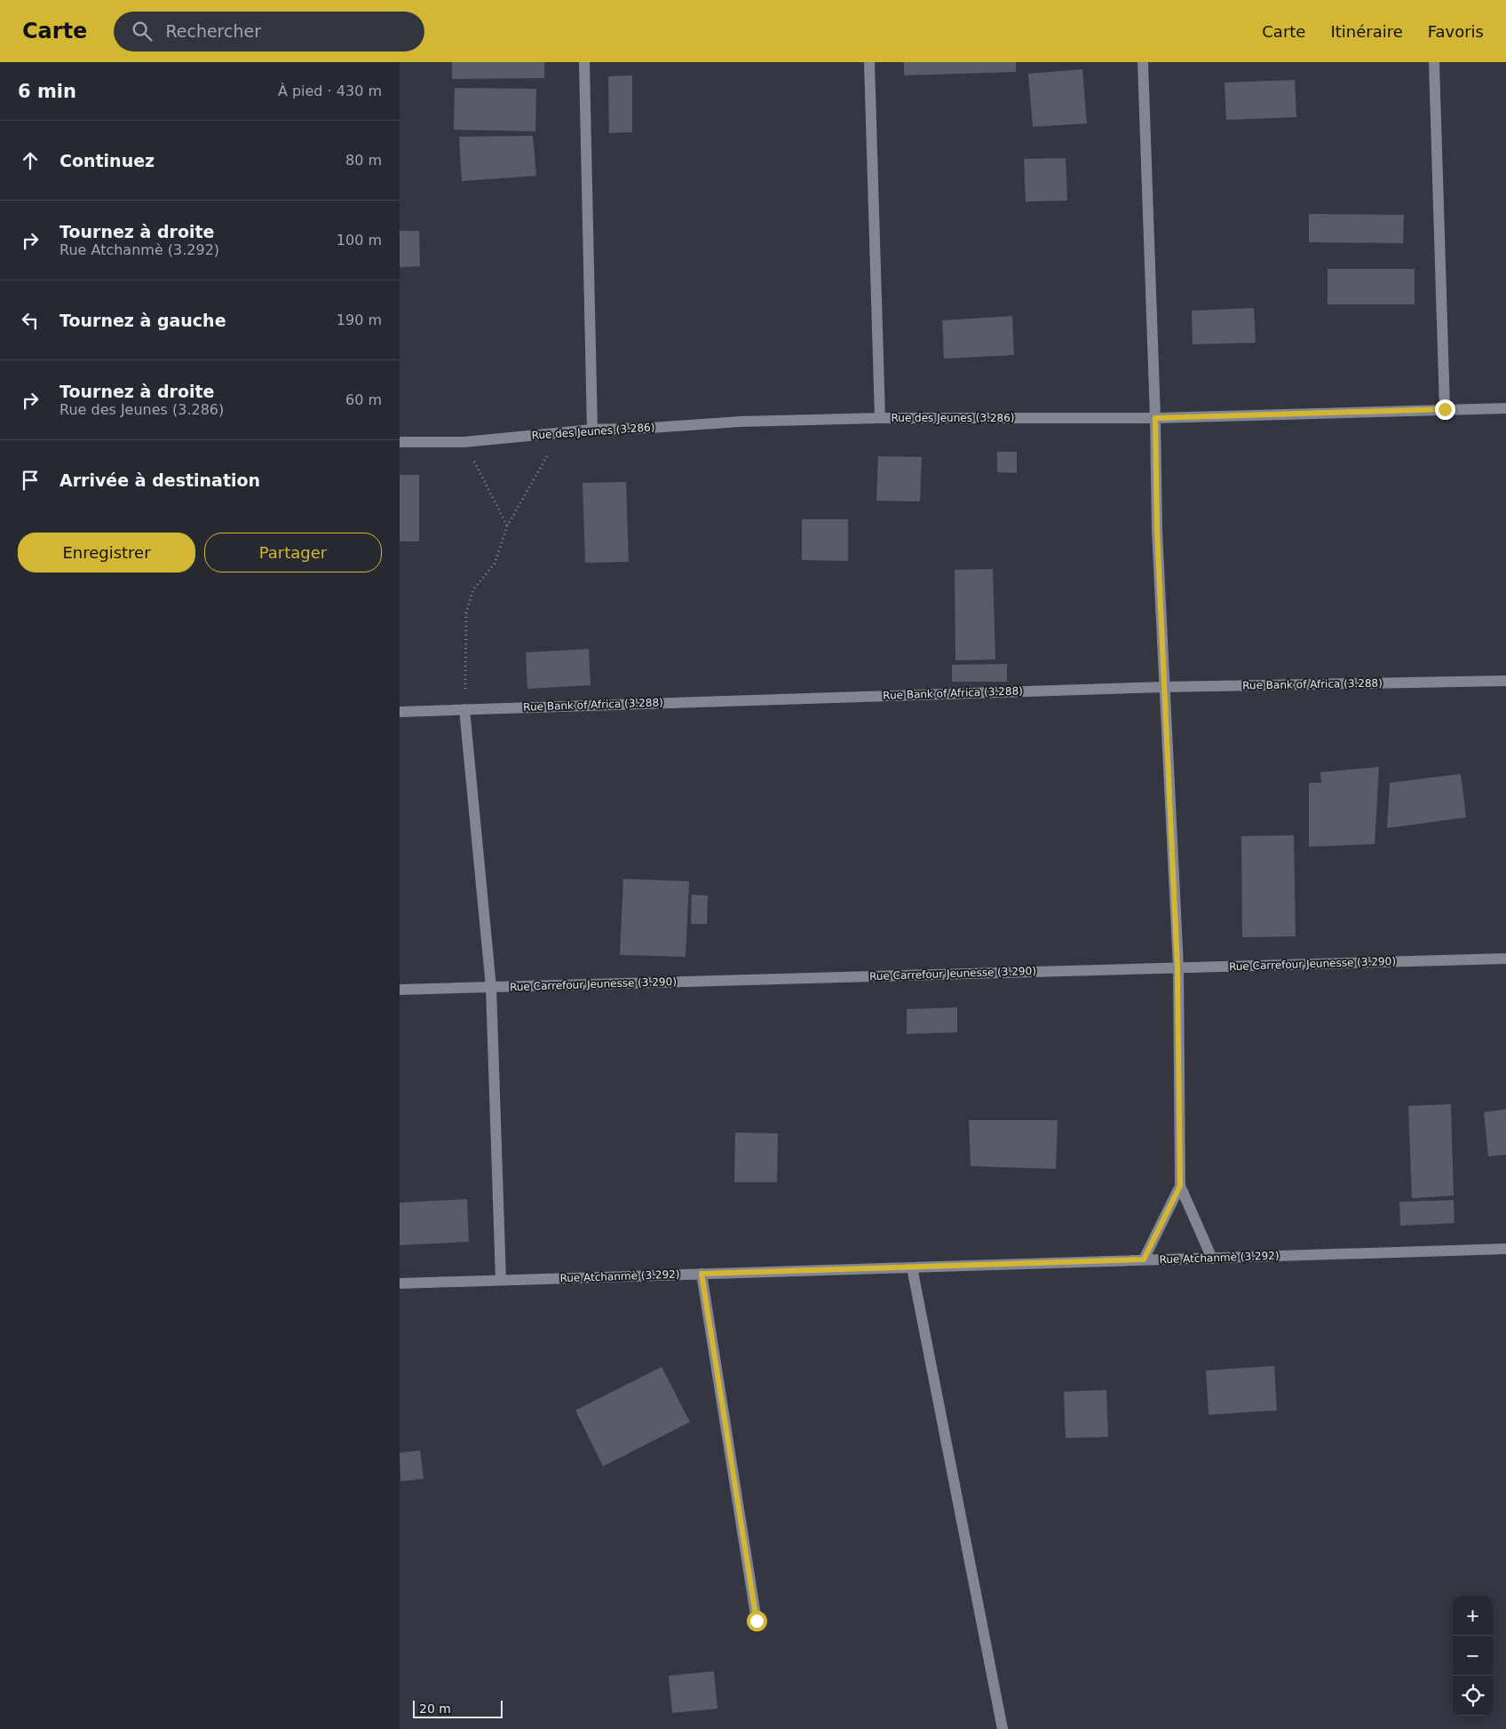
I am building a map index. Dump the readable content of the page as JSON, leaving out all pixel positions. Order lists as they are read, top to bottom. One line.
{"streets":{"street":["Rue des Jeunes (3.286)","Rue Bank of Africa (3.288)","Rue Carrefour Jeunesse (3.290)","Rue Atchanmè (3.292)"]},"scale_bar":"20 m","page":{"header":"Carte","search":"Rechercher","nav":["Carte","Itinéraire","Favoris"],"heading":["6 min","À pied · 430 m"],"list":[["Continuez","80 m"],["Tournez à droite","Rue Atchanmè (3.292)","100 m"],["Tournez à gauche","190 m"],["Tournez à droite","Rue des Jeunes (3.286)","60 m"],"Arrivée à destination"],"buttons":["Enregistrer","Partager"],"map_buttons":["+","−"],"scale":"20 m"}}
